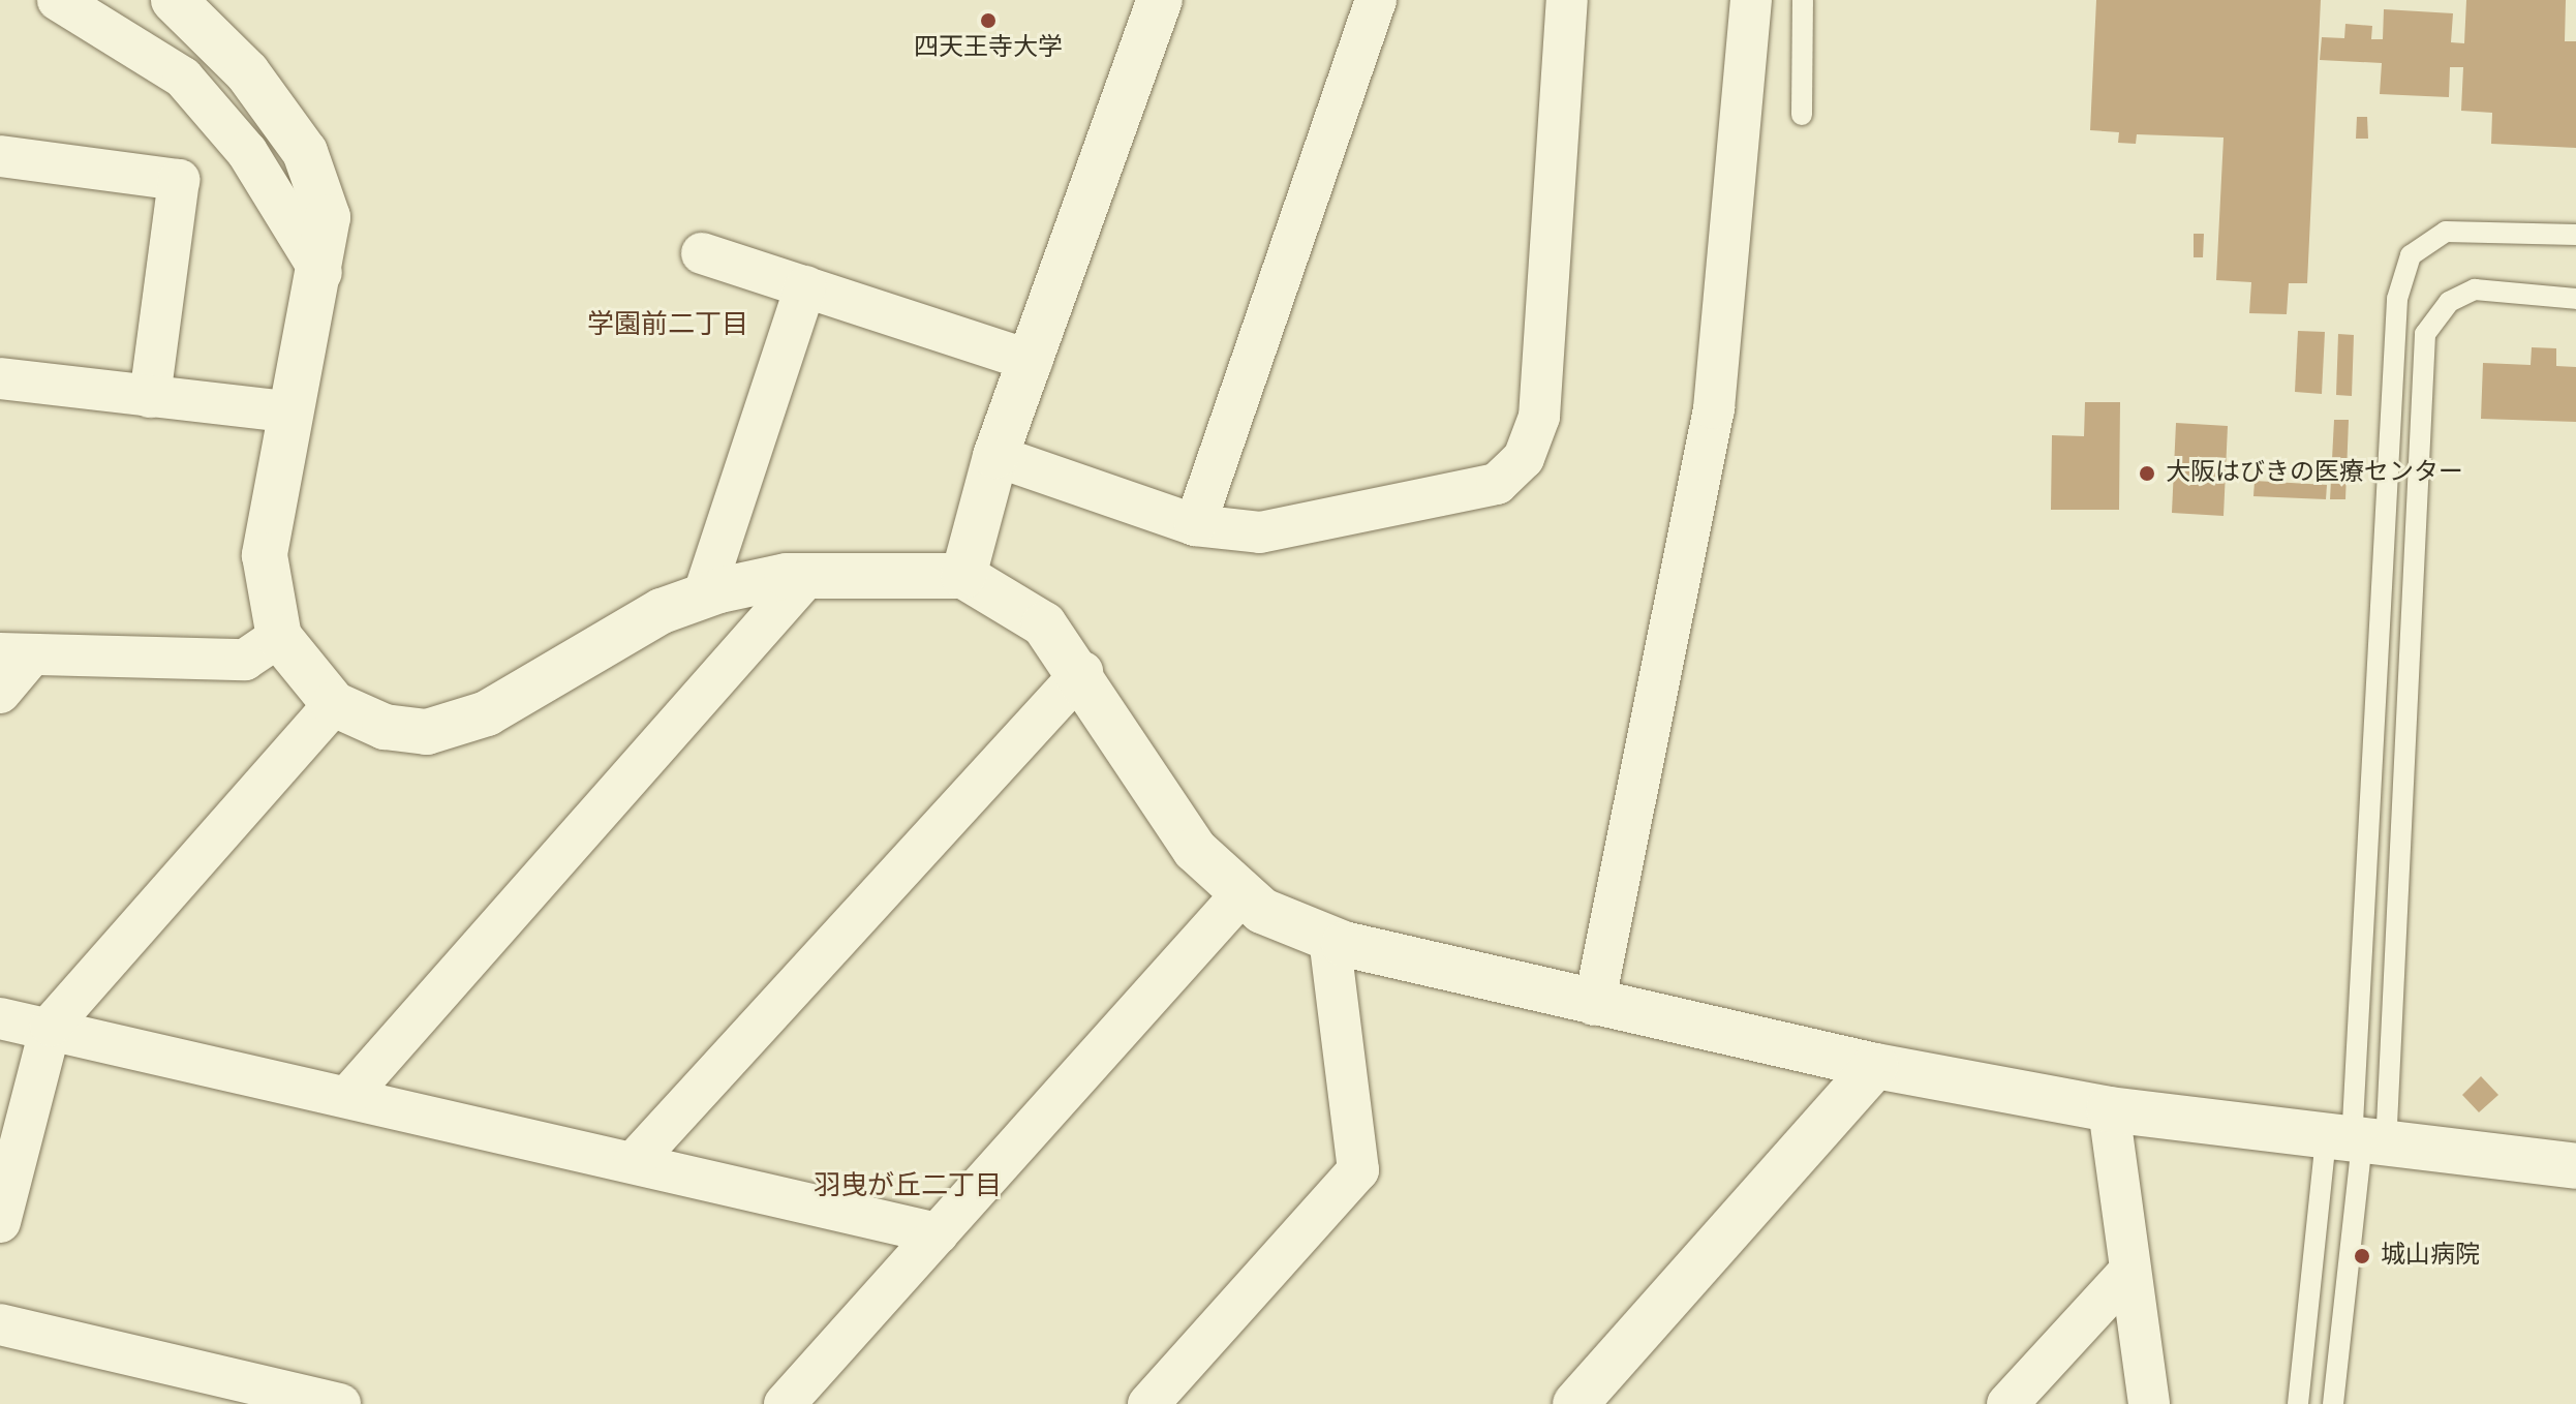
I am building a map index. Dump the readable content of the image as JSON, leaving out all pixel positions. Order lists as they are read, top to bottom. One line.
{"districts":["学園前二丁目","羽曳が丘二丁目"],"places":["四天王寺大学","大阪はびきの医療センター","城山病院"]}
